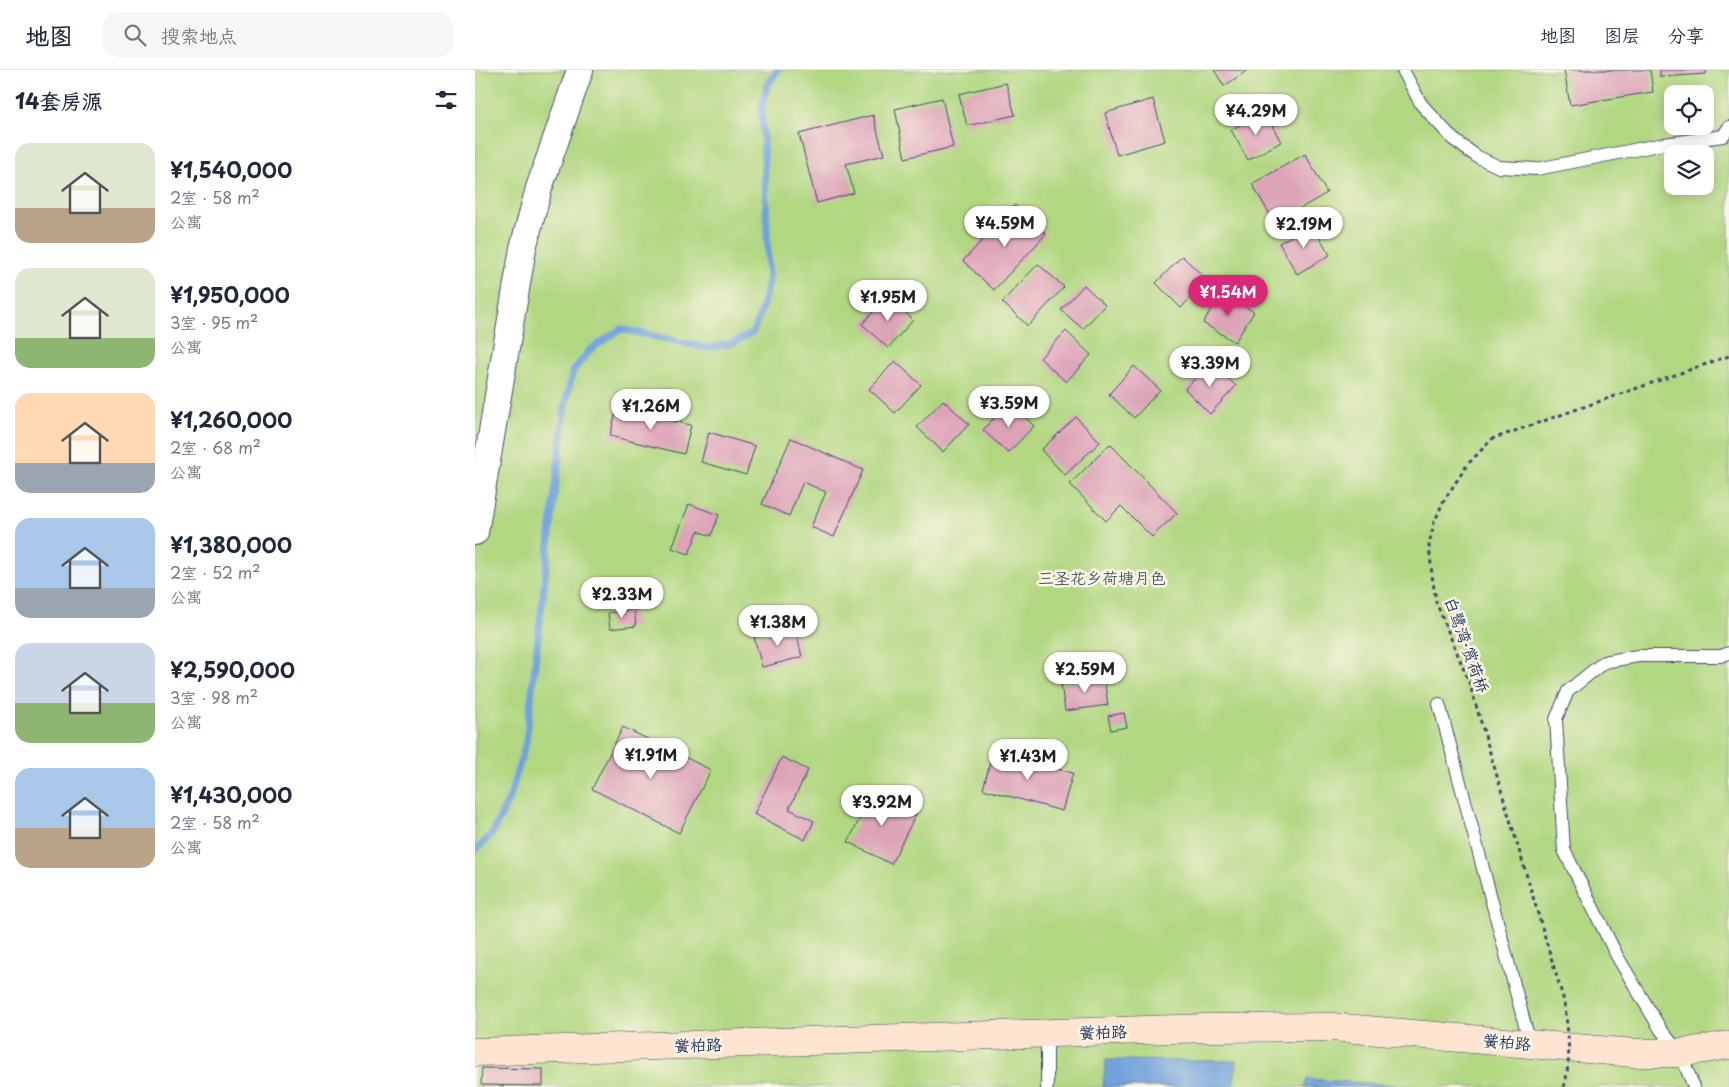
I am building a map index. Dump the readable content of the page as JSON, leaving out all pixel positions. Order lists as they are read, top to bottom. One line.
{"streets":{"street":["黉柏路"],"path":["白鹭湾·赏荷桥"]},"parks":["三圣花乡荷塘月色"],"page":{"header":"地图","search":"搜索地点","nav":["地图","图层","分享"],"heading":"14套房源","price":["¥4.29M","¥4.59M","¥2.19M","¥1.54M","¥1.95M","¥3.39M","¥3.59M","¥1.26M","¥2.33M","¥1.38M","¥2.59M","¥1.91M","¥1.43M","¥3.92M"],"list":[{"name":"¥1,540,000","note":"2室 · 58 m² · 公寓"},{"name":"¥1,950,000","note":"3室 · 95 m² · 公寓"},{"name":"¥1,260,000","note":"2室 · 68 m² · 公寓"},{"name":"¥1,380,000","note":"2室 · 52 m² · 公寓"},{"name":"¥2,590,000","note":"3室 · 98 m² · 公寓"},{"name":"¥1,430,000","note":"2室 · 58 m² · 公寓"}]}}
